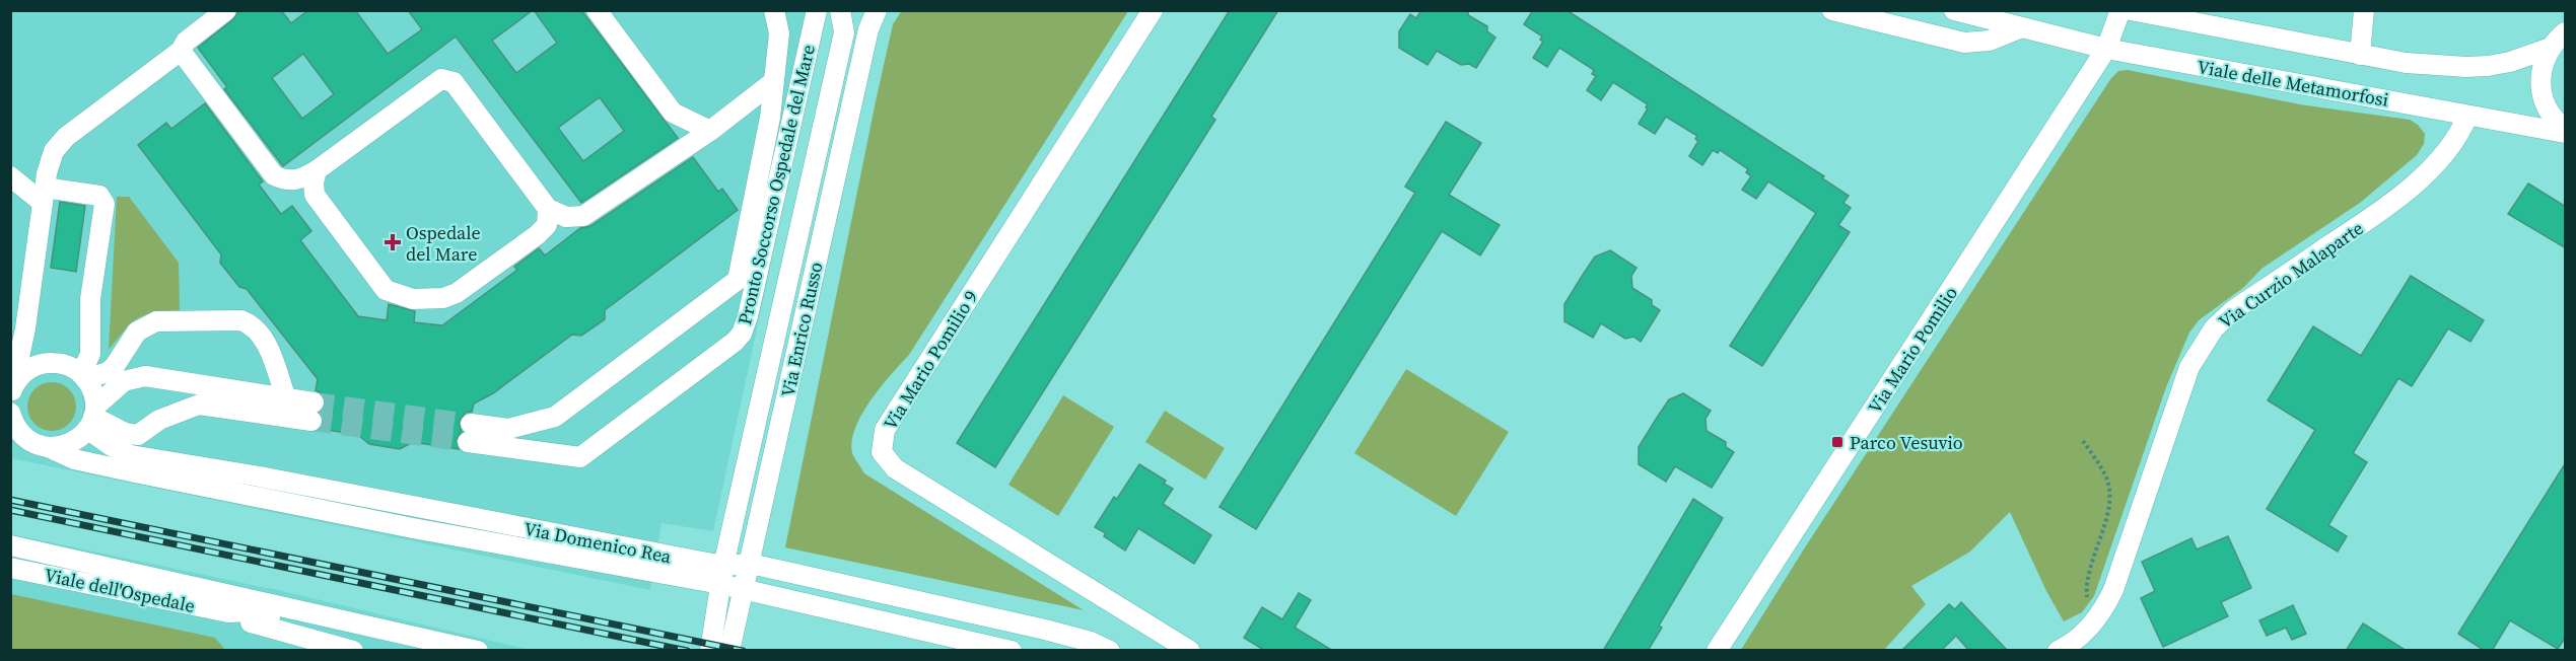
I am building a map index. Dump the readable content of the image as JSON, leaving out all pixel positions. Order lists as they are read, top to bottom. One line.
{"streets":{"street":["Viale delle Metamorfosi","Pronto Soccorso Ospedale del Mare","Via Curzio Malaparte","Via Enrico Russo","Via Mario Pomilio","Via Mario Pomilio 9","Via Domenico Rea","Viale dell'Ospedale"]},"crossings":[["Viale delle Metamorfosi","Via Curzio Malaparte"],["Viale delle Metamorfosi","Via Mario Pomilio"],["Via Enrico Russo","Via Domenico Rea"]],"places":{"health":["Ospedale del Mare"],"transit":["Parco Vesuvio"]}}
